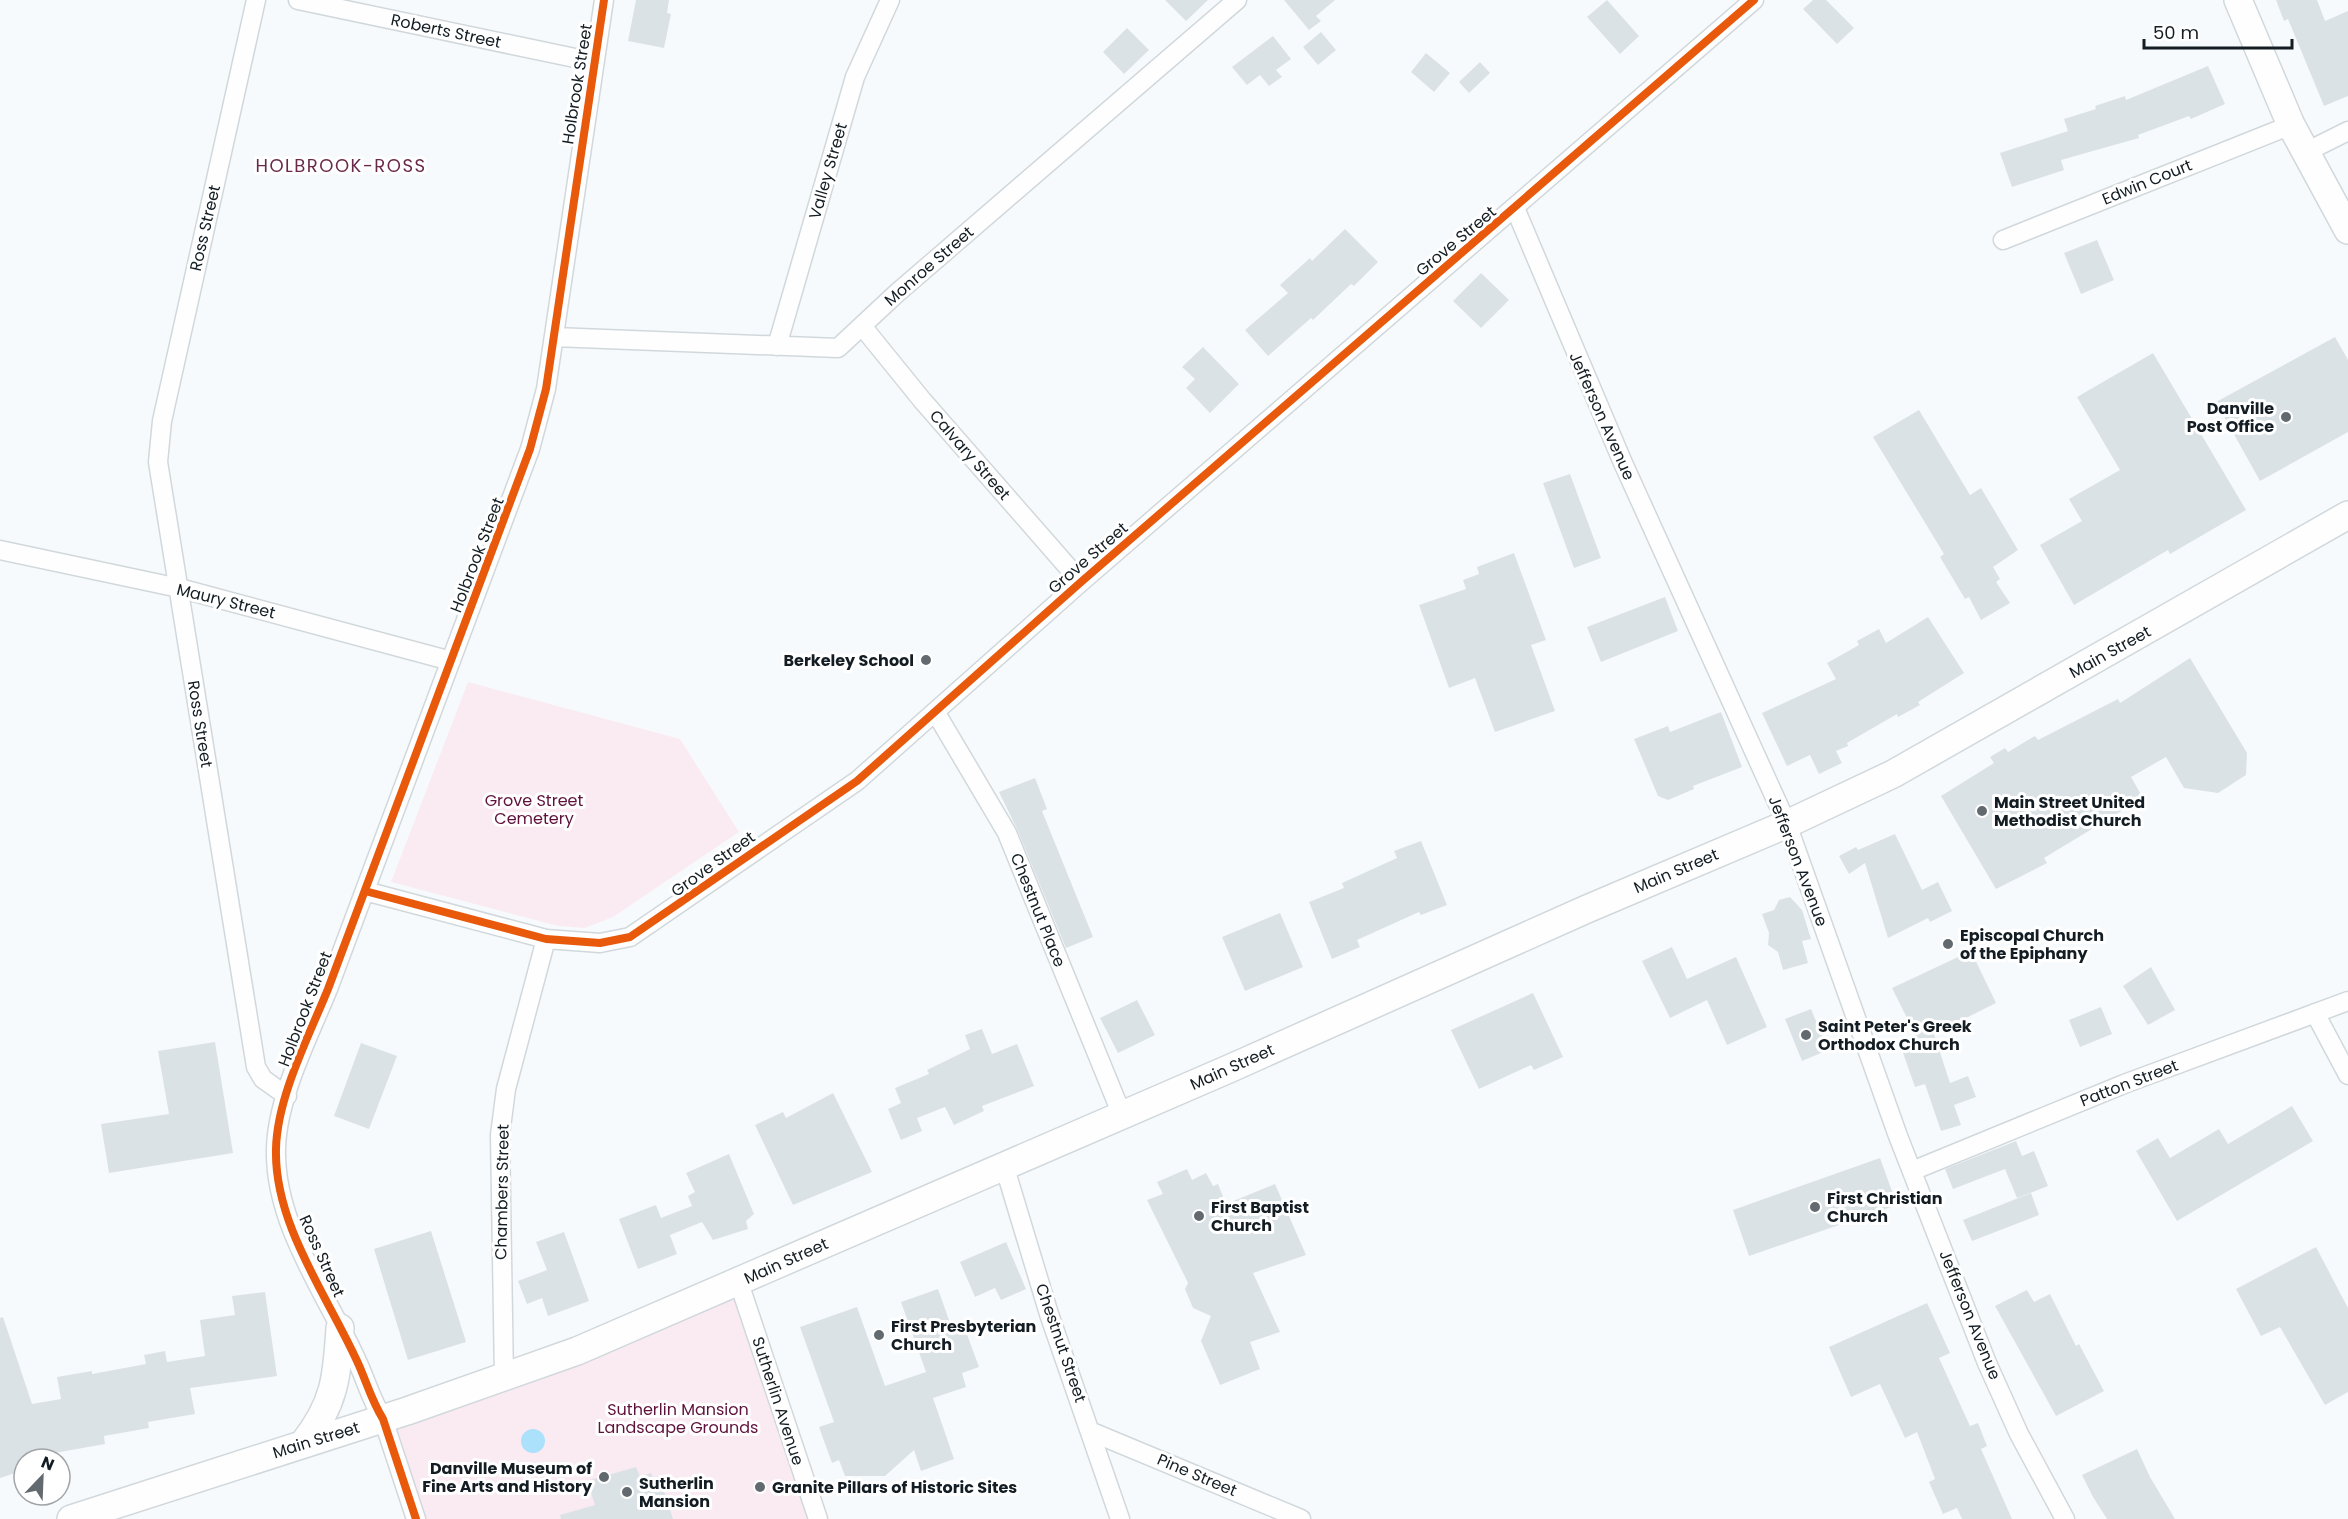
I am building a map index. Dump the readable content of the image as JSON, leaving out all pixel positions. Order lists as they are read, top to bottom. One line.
{"streets":{"main road":["Main Street"],"street":["Roberts Street","Holbrook Street","Valley Street","Edwin Court","Ross Street","Grove Street","Monroe Street","Jefferson Avenue","Calvary Street","Maury Street","Chestnut Place","Patton Street","Chambers Street","Chestnut Street","Sutherlin Avenue","Pine Street"]},"crossings":[["Roberts Street","Holbrook Street"],["Holbrook Street","Ross Street"],["Holbrook Street","Grove Street"],["Holbrook Street","Monroe Street"],["Holbrook Street","Maury Street"],["Valley Street","Monroe Street"],["Ross Street","Maury Street"],["Ross Street","Main Street"],["Grove Street","Jefferson Avenue"],["Grove Street","Calvary Street"],["Grove Street","Chestnut Place"],["Grove Street","Chambers Street"],["Monroe Street","Calvary Street"],["Jefferson Avenue","Main Street"],["Jefferson Avenue","Patton Street"],["Main Street","Chestnut Place"],["Main Street","Chambers Street"],["Main Street","Chestnut Street"],["Main Street","Sutherlin Avenue"],["Chestnut Street","Pine Street"]],"districts":["HOLBROOK-ROSS"],"parks":["Grove Street Cemetery","Sutherlin Mansion Landscape Grounds"],"places":["Danville Post Office","Berkeley School","Main Street United Methodist Church","Episcopal Church of the Epiphany","Saint Peter's Greek Orthodox Church","First Christian Church","First Baptist Church","First Presbyterian Church","Danville Museum of Fine Arts and History","Granite Pillars of Historic Sites","Sutherlin Mansion"],"scale_bar":"50 m","north":"top right"}
